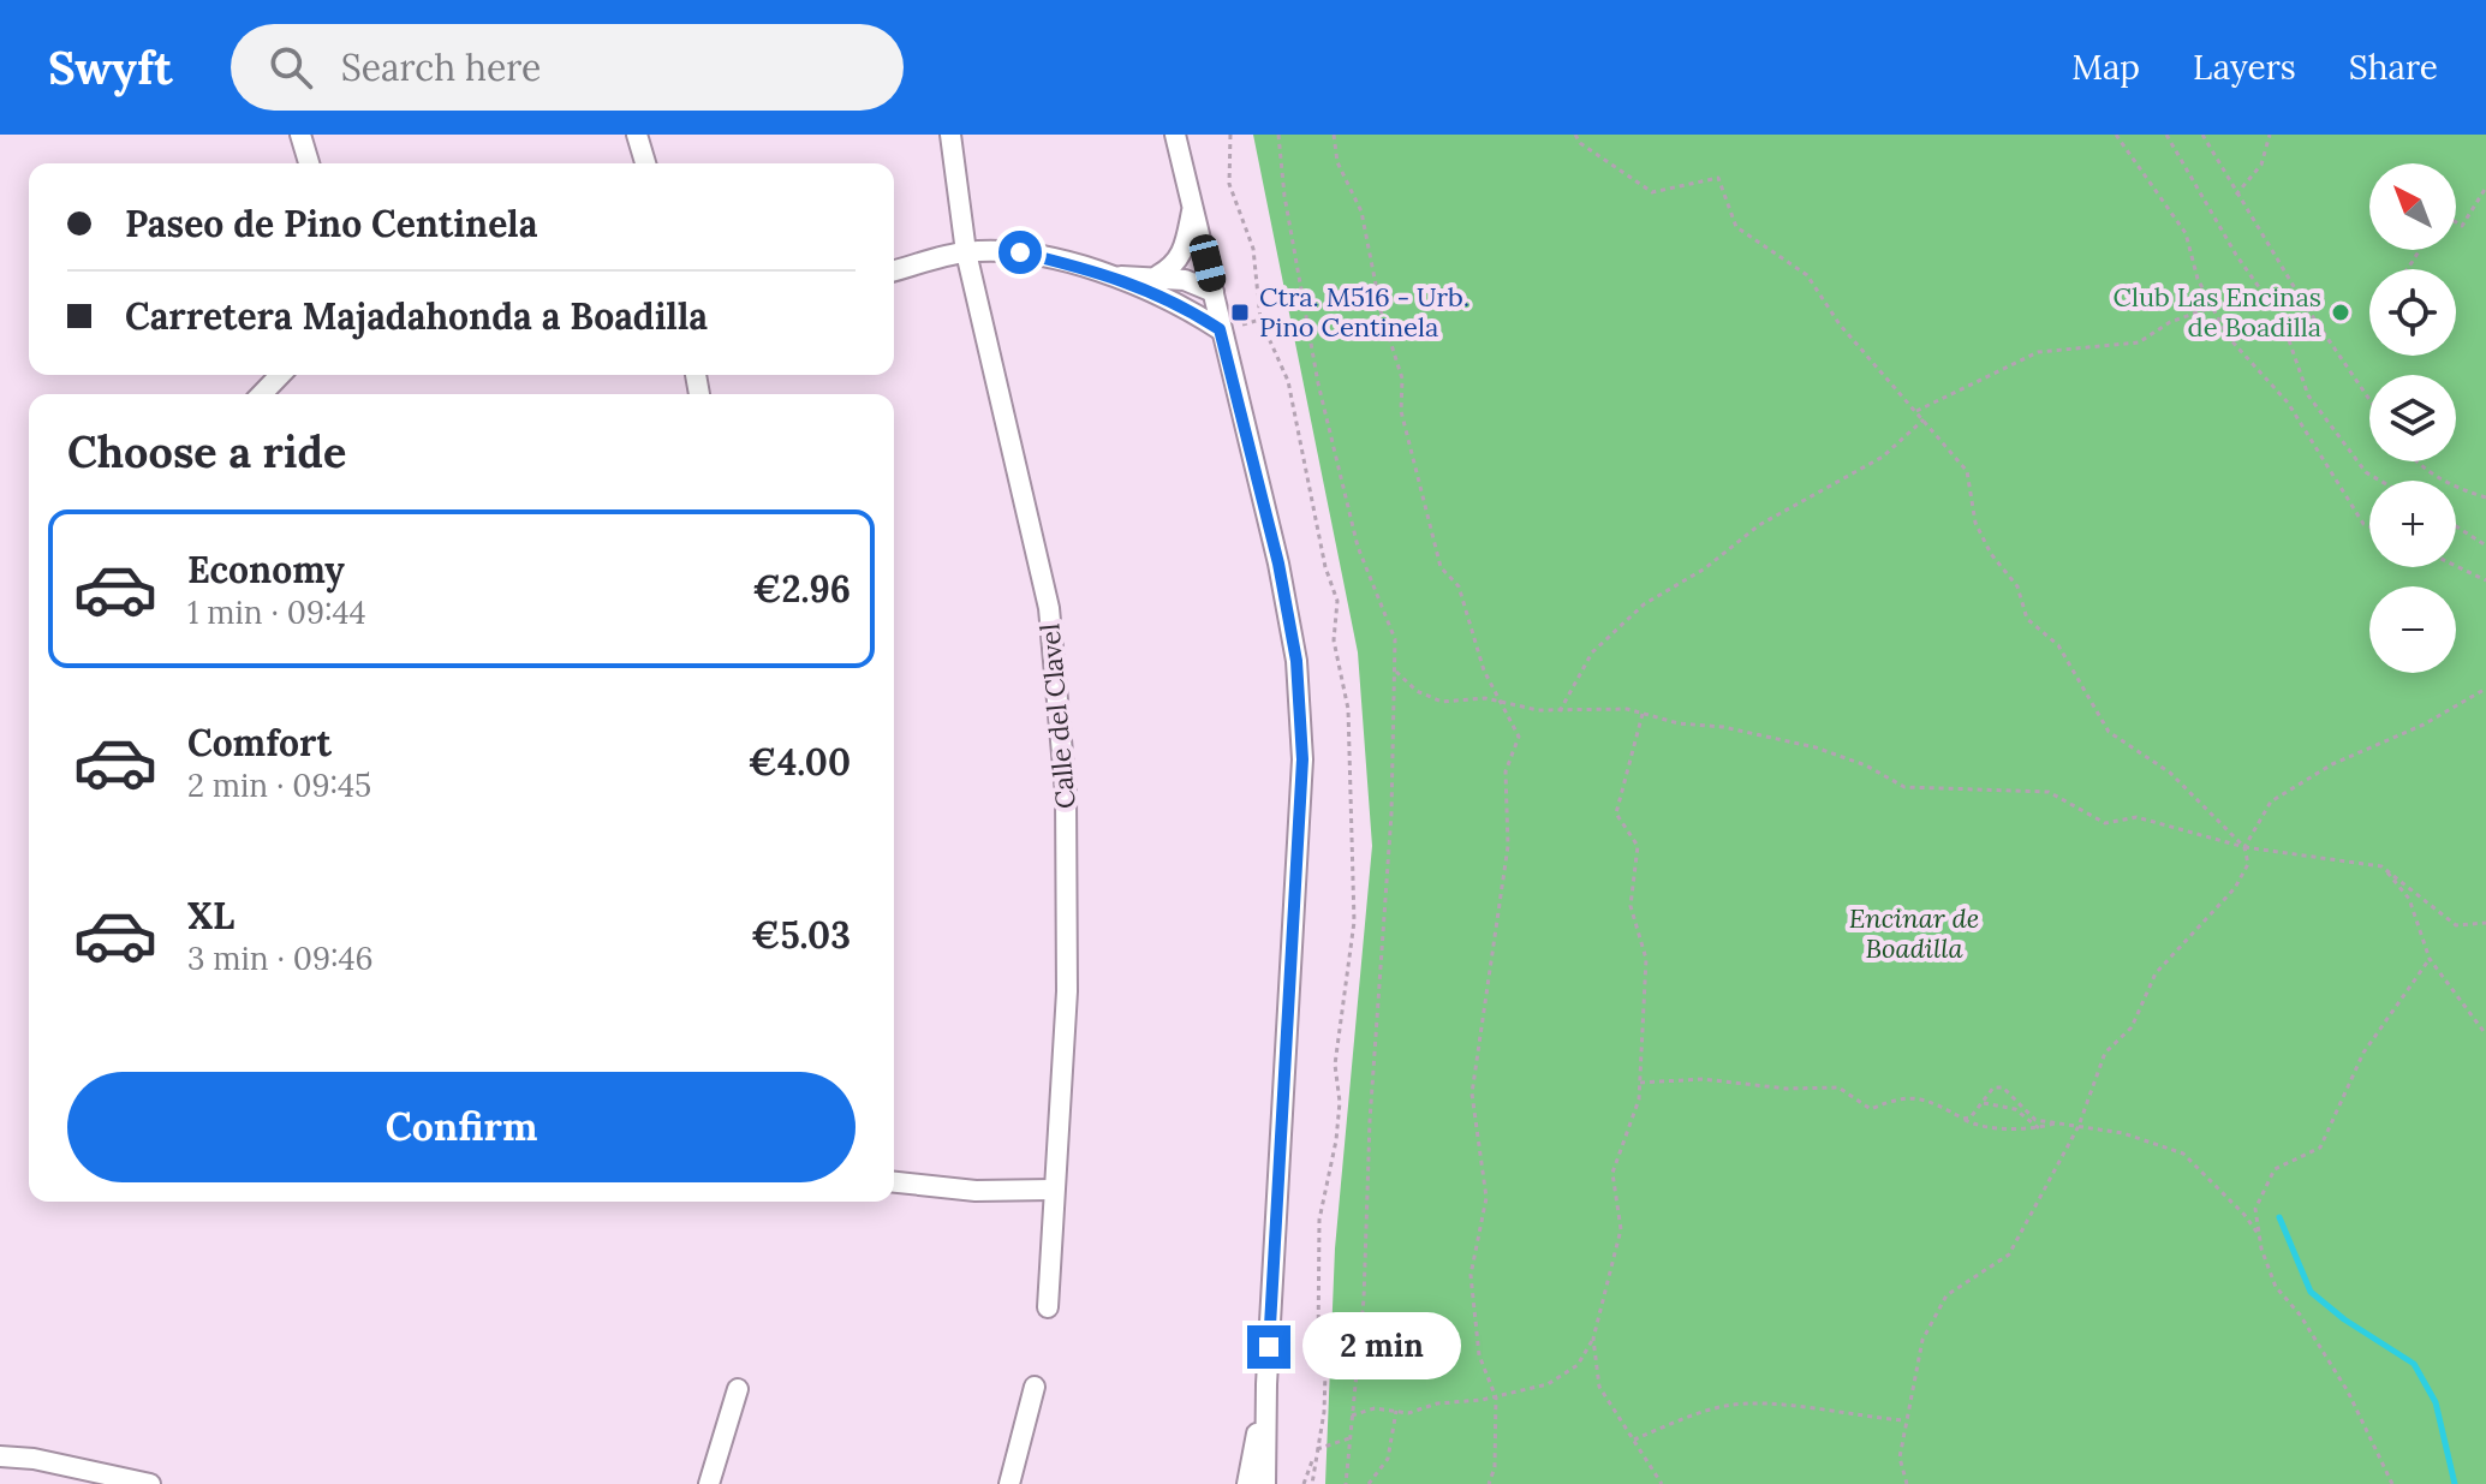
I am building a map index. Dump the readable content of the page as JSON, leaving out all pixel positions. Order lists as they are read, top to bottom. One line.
{"streets":{"street":["Calle del Clavel"]},"parks":["Encinar de Boadilla"],"places":{"transit":["Ctra. M516 - Urb. Pino Centinela"],"other":["Club Las Encinas de Boadilla"]},"north":"top left","page":{"header":"Swyft","search":"Search here","nav":["Map","Layers","Share"],"map_buttons":["+","−"],"banner":["Paseo de Pino Centinela","Carretera Majadahonda a Boadilla"],"heading":"Choose a ride","list":[{"name":"Economy","note":"1 min · 09:44","value":"€2.96"},{"name":"Comfort","note":"2 min · 09:45","value":"€4.00"},{"name":"XL","note":"3 min · 09:46","value":"€5.03"}],"buttons":"Confirm","bubble":"2 min"}}
